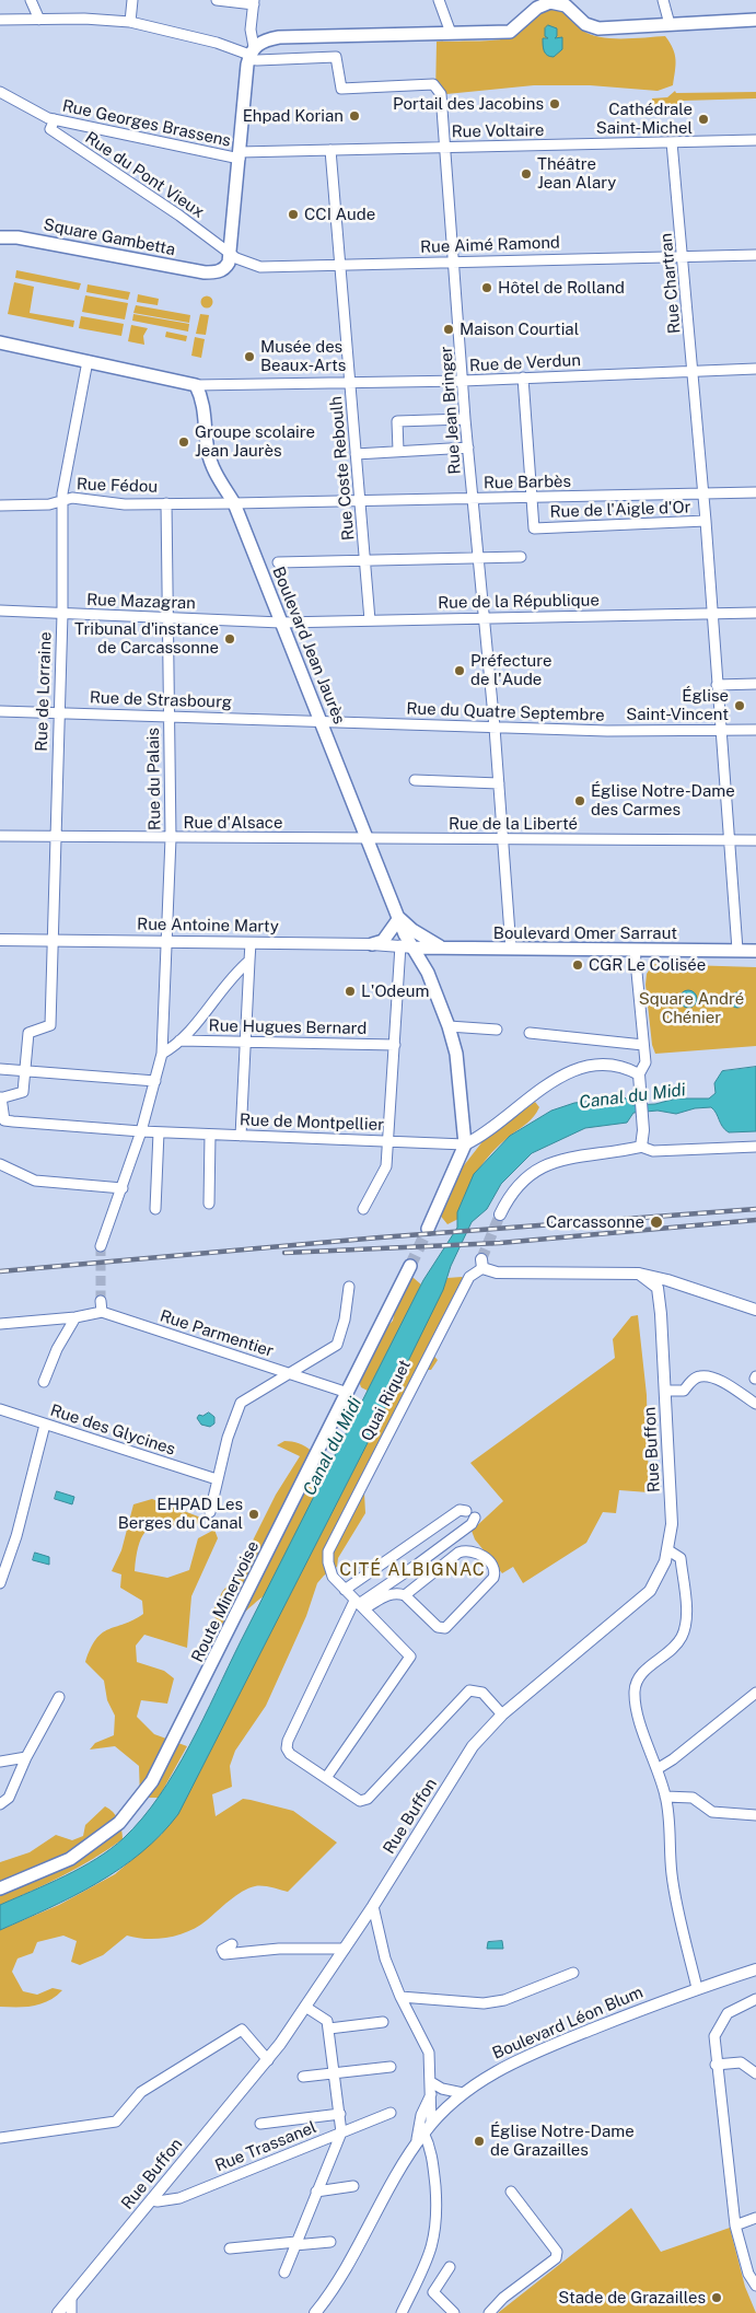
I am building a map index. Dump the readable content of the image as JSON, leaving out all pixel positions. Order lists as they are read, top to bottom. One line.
{"streets":{"main road":["Square Gambetta","Boulevard Jean Jaurès","Boulevard Omer Sarraut","Route Minervoise"],"street":["Rue Georges Brassens","Rue Voltaire","Rue du Pont Vieux","Rue Aimé Ramond","Rue Chartran","Rue de Verdun","Rue Jean Bringer","Rue Coste Reboulh","Rue Barbès","Rue Fédou","Rue de l'Aigle d'Or","Rue Mazagran","Rue de la République","Rue de Lorraine","Rue de Strasbourg","Rue du Quatre Septembre","Rue du Palais","Rue d'Alsace","Rue de la Liberté","Rue Antoine Marty","Rue Hugues Bernard","Rue de Montpellier","Rue Parmentier","Quai Riquet","Rue des Glycines","Rue Buffon","Boulevard Léon Blum","Rue Trassanel"]},"crossings":[["Rue Georges Brassens","Rue Voltaire"],["Rue Georges Brassens","Rue du Pont Vieux"],["Rue Voltaire","Rue Chartran"],["Rue Voltaire","Rue Jean Bringer"],["Rue Voltaire","Rue Coste Reboulh"],["Rue du Pont Vieux","Square Gambetta"],["Rue du Pont Vieux","Rue Aimé Ramond"],["Square Gambetta","Rue Aimé Ramond"],["Rue Aimé Ramond","Rue Chartran"],["Rue Aimé Ramond","Rue Jean Bringer"],["Rue Aimé Ramond","Rue Coste Reboulh"],["Rue Chartran","Rue de Verdun"],["Rue Chartran","Rue Barbès"],["Rue Chartran","Rue de l'Aigle d'Or"],["Rue Chartran","Rue de la République"],["Rue Chartran","Rue du Quatre Septembre"],["Rue Chartran","Rue de la Liberté"],["Rue Chartran","Boulevard Omer Sarraut"],["Rue de Verdun","Rue Jean Bringer"],["Rue de Verdun","Rue Coste Reboulh"],["Rue de Verdun","Boulevard Jean Jaurès"],["Rue Jean Bringer","Rue Barbès"],["Rue Jean Bringer","Rue de la République"],["Rue Jean Bringer","Rue du Quatre Septembre"],["Rue Jean Bringer","Rue de la Liberté"],["Rue Jean Bringer","Boulevard Omer Sarraut"],["Rue Coste Reboulh","Rue Barbès"],["Rue Coste Reboulh","Rue de la République"],["Rue Barbès","Rue Fédou"],["Rue Barbès","Rue de l'Aigle d'Or"],["Rue Barbès","Boulevard Jean Jaurès"],["Rue Fédou","Boulevard Jean Jaurès"],["Rue Fédou","Rue de Lorraine"],["Rue Fédou","Rue du Palais"],["Rue Mazagran","Rue de la République"],["Rue Mazagran","Boulevard Jean Jaurès"],["Rue Mazagran","Rue de Lorraine"],["Rue Mazagran","Rue du Palais"],["Rue de la République","Boulevard Jean Jaurès"],["Boulevard Jean Jaurès","Rue de Strasbourg"],["Boulevard Jean Jaurès","Rue du Quatre Septembre"],["Boulevard Jean Jaurès","Rue d'Alsace"],["Boulevard Jean Jaurès","Rue de la Liberté"],["Boulevard Jean Jaurès","Rue Antoine Marty"],["Boulevard Jean Jaurès","Boulevard Omer Sarraut"],["Rue de Lorraine","Rue de Strasbourg"],["Rue de Lorraine","Rue d'Alsace"],["Rue de Lorraine","Rue Antoine Marty"],["Rue de Strasbourg","Rue du Quatre Septembre"],["Rue de Strasbourg","Rue du Palais"],["Rue du Palais","Rue d'Alsace"],["Rue du Palais","Rue Antoine Marty"],["Rue du Palais","Rue de Montpellier"],["Rue d'Alsace","Rue de la Liberté"],["Rue Antoine Marty","Boulevard Omer Sarraut"],["Rue Parmentier","Route Minervoise"],["Rue Buffon","Rue Trassanel"]],"districts":["CITÉ ALBIGNAC"],"water":["Canal du Midi"],"parks":["Square André Chénier"],"places":["Portail des Jacobins","Ehpad Korian","Cathédrale Saint-Michel","Théâtre Jean Alary","CCI Aude","Hôtel de Rolland","Maison Courtial","Musée des Beaux-Arts","Groupe scolaire Jean Jaurès","Tribunal d'instance de Carcassonne","Préfecture de l'Aude","Église Saint-Vincent","Église Notre-Dame des Carmes","CGR Le Colisée","L'Odeum","Carcassonne","EHPAD Les Berges du Canal","Église Notre-Dame de Grazailles","Stade de Grazailles"]}
